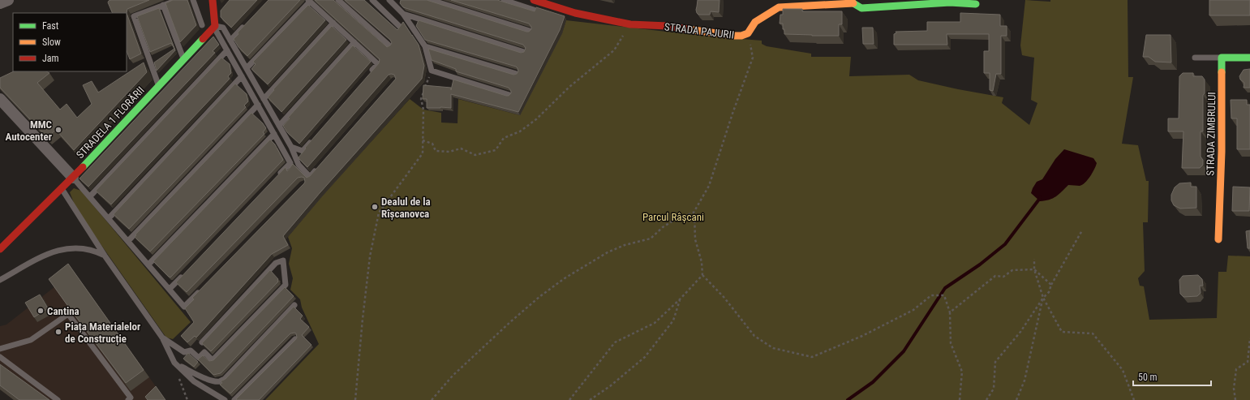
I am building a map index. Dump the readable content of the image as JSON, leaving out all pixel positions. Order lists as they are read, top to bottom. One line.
{"streets":{"street":["STRADA PAJURII","STRADELA 1 FLORĂRII","STRADA ZIMBRULUI"]},"parks":["Parcul Râșcani"],"places":["MMC Autocenter","Dealul de la Rîșcanovca","Cantina","Piața Materialelor de Construcție"],"legend":["Fast","Slow","Jam"],"scale_bar":"50 m"}
